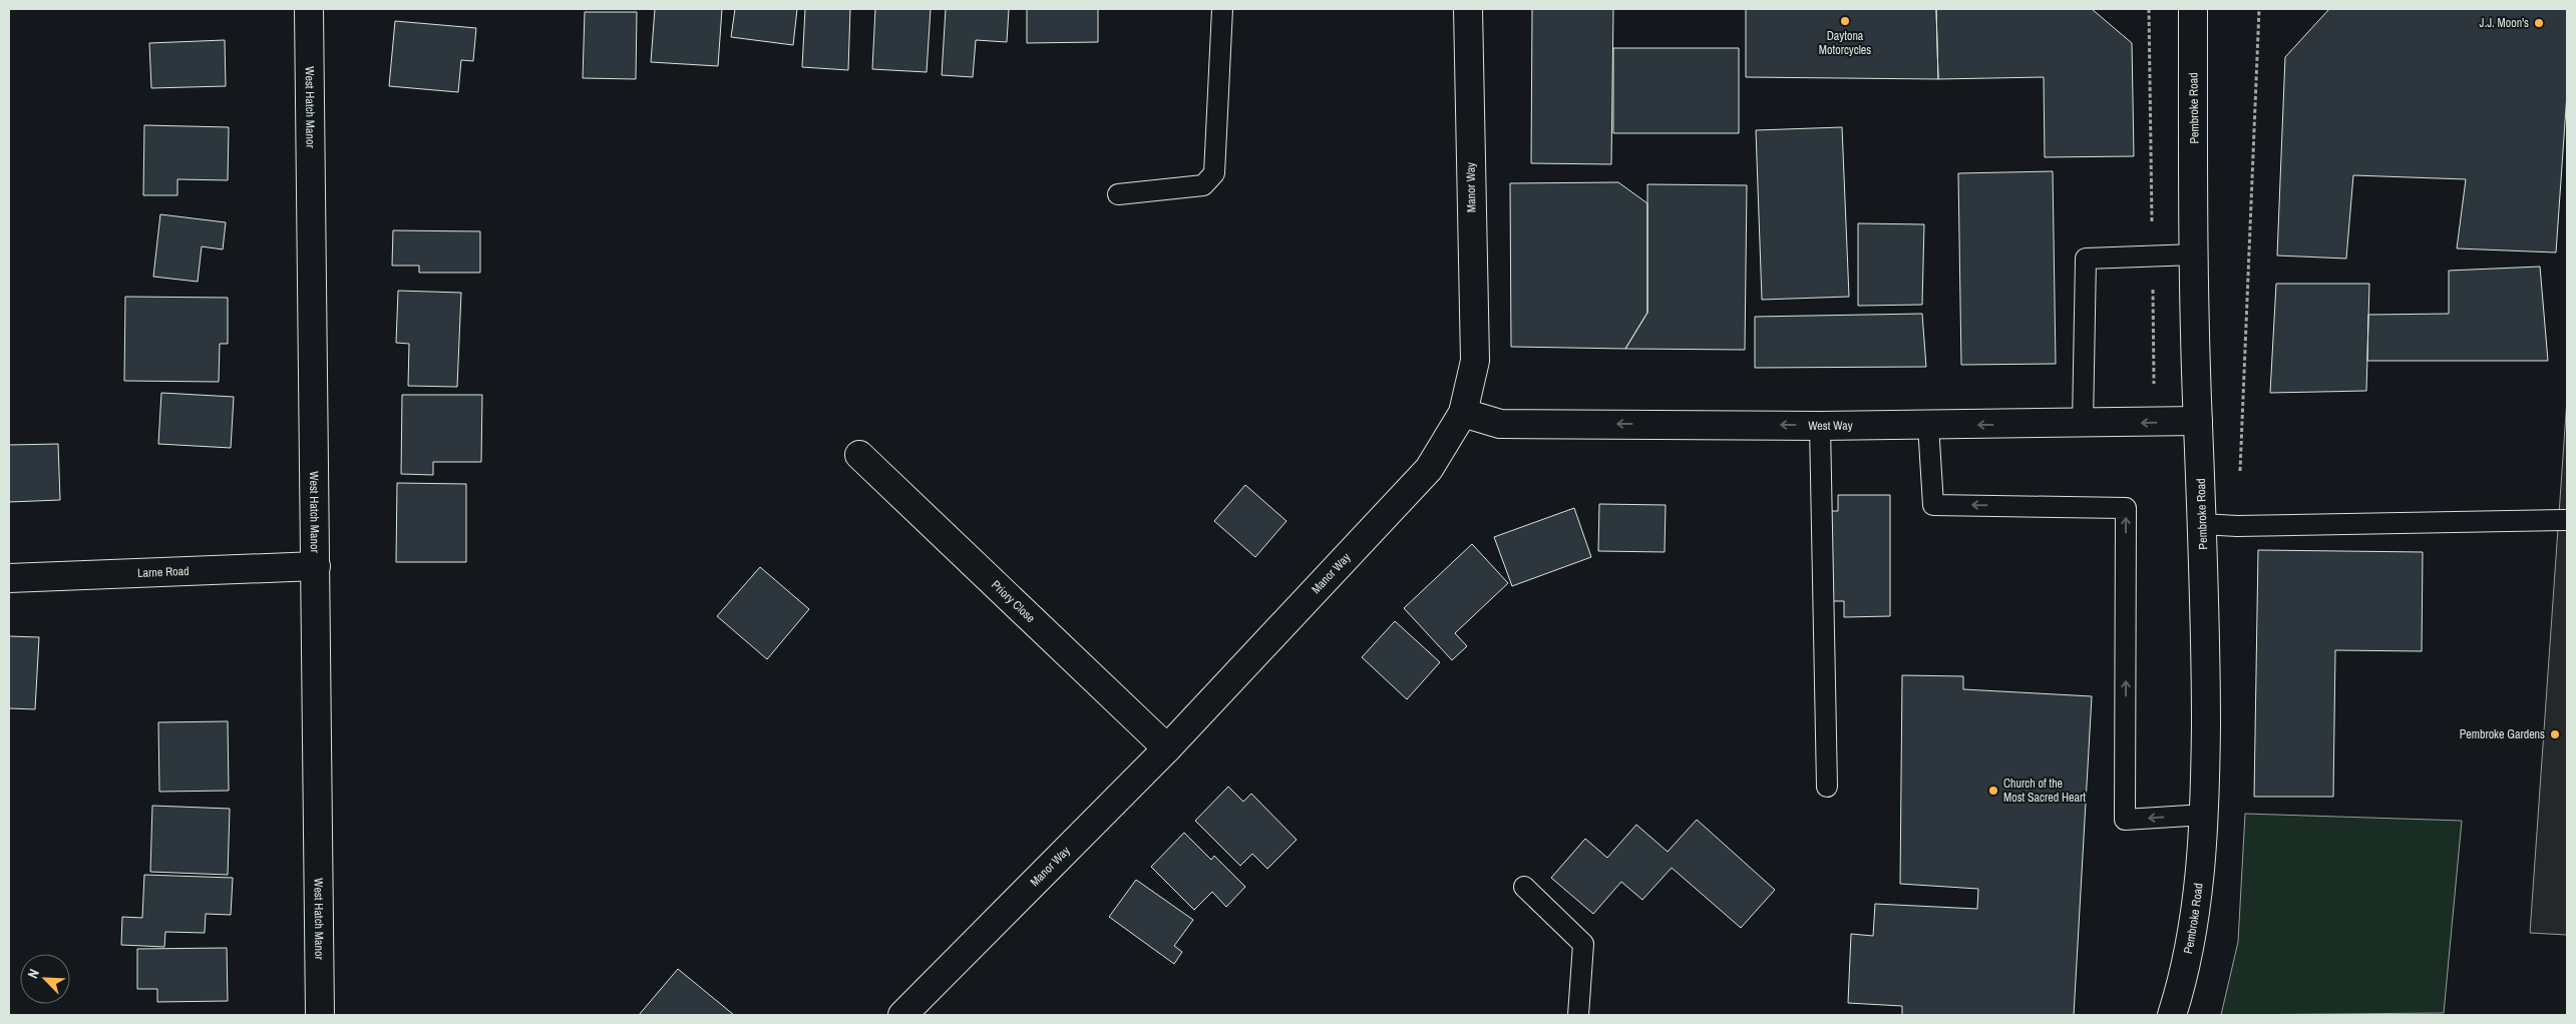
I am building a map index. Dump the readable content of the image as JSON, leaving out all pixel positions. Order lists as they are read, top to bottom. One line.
{"streets":{"street":["West Hatch Manor","Pembroke Road","Manor Way","West Way","Larne Road","Priory Close"]},"crossings":[["West Hatch Manor","Larne Road"],["Pembroke Road","West Way"],["Manor Way","West Way"],["Manor Way","Priory Close"]],"one_way":["West Way"],"places":["Daytona Motorcycles","J.J. Moon's","Pembroke Gardens","Church of the Most Sacred Heart"],"north":"top left"}
